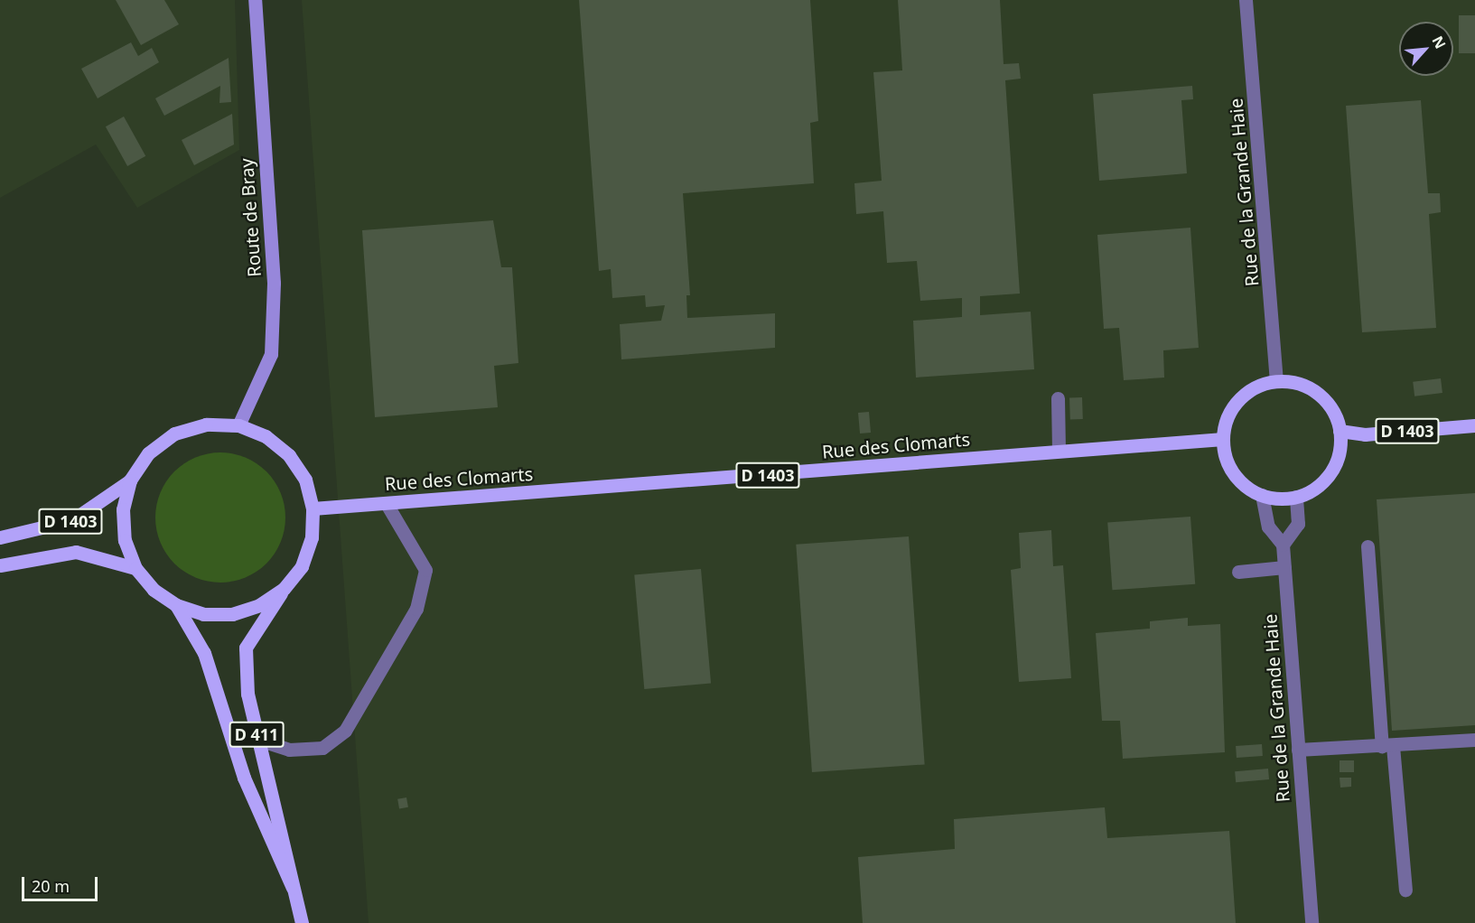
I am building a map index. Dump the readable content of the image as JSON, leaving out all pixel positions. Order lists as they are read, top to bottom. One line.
{"streets":{"main road":["Route de Bray","D 1403","Rue des Clomarts","D 411"],"street":["Rue de la Grande Haie"]},"crossings":[["Rue de la Grande Haie","D 1403"],["Rue de la Grande Haie","Rue des Clomarts"],["Route de Bray","D 1403"],["Route de Bray","Rue des Clomarts"],["Route de Bray","D 411"],["D 1403","Rue des Clomarts"],["D 1403","D 411"],["Rue des Clomarts","D 411"]],"scale_bar":"20 m","north":"top right"}
